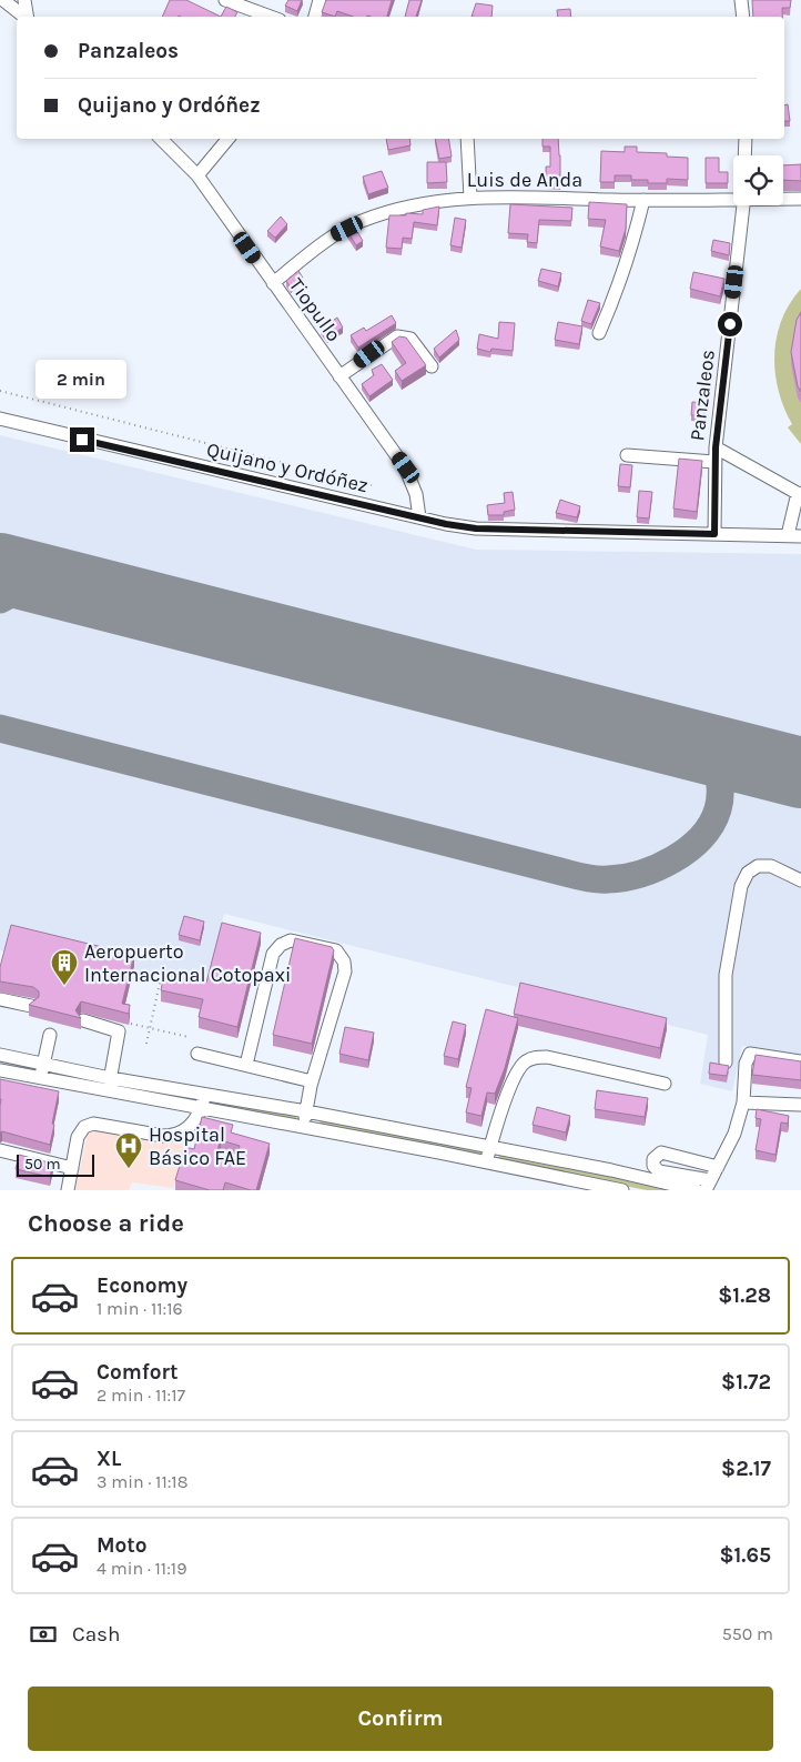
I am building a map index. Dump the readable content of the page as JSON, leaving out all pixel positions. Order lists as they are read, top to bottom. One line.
{"streets":{"street":["Luis de Anda","Tiopullo","Panzaleos","Quijano y Ordóñez"]},"crossings":[["Luis de Anda","Tiopullo"],["Tiopullo","Quijano y Ordóñez"],["Panzaleos","Quijano y Ordóñez"]],"places":{"building":["Aeropuerto Internacional Cotopaxi"],"hospital":["Hospital Básico FAE"]},"scale_bar":"50 m","page":{"banner":["Panzaleos","Quijano y Ordóñez"],"bubble":"2 min","scale":"50 m","heading":"Choose a ride","list":[{"name":"Economy","note":"1 min · 11:16","value":"$1.28"},{"name":"Comfort","note":"2 min · 11:17","value":"$1.72"},{"name":"XL","note":"3 min · 11:18","value":"$2.17"},{"name":"Moto","note":"4 min · 11:19","value":"$1.65"}],"pay":["Cash","550 m"],"buttons":"Confirm"}}
